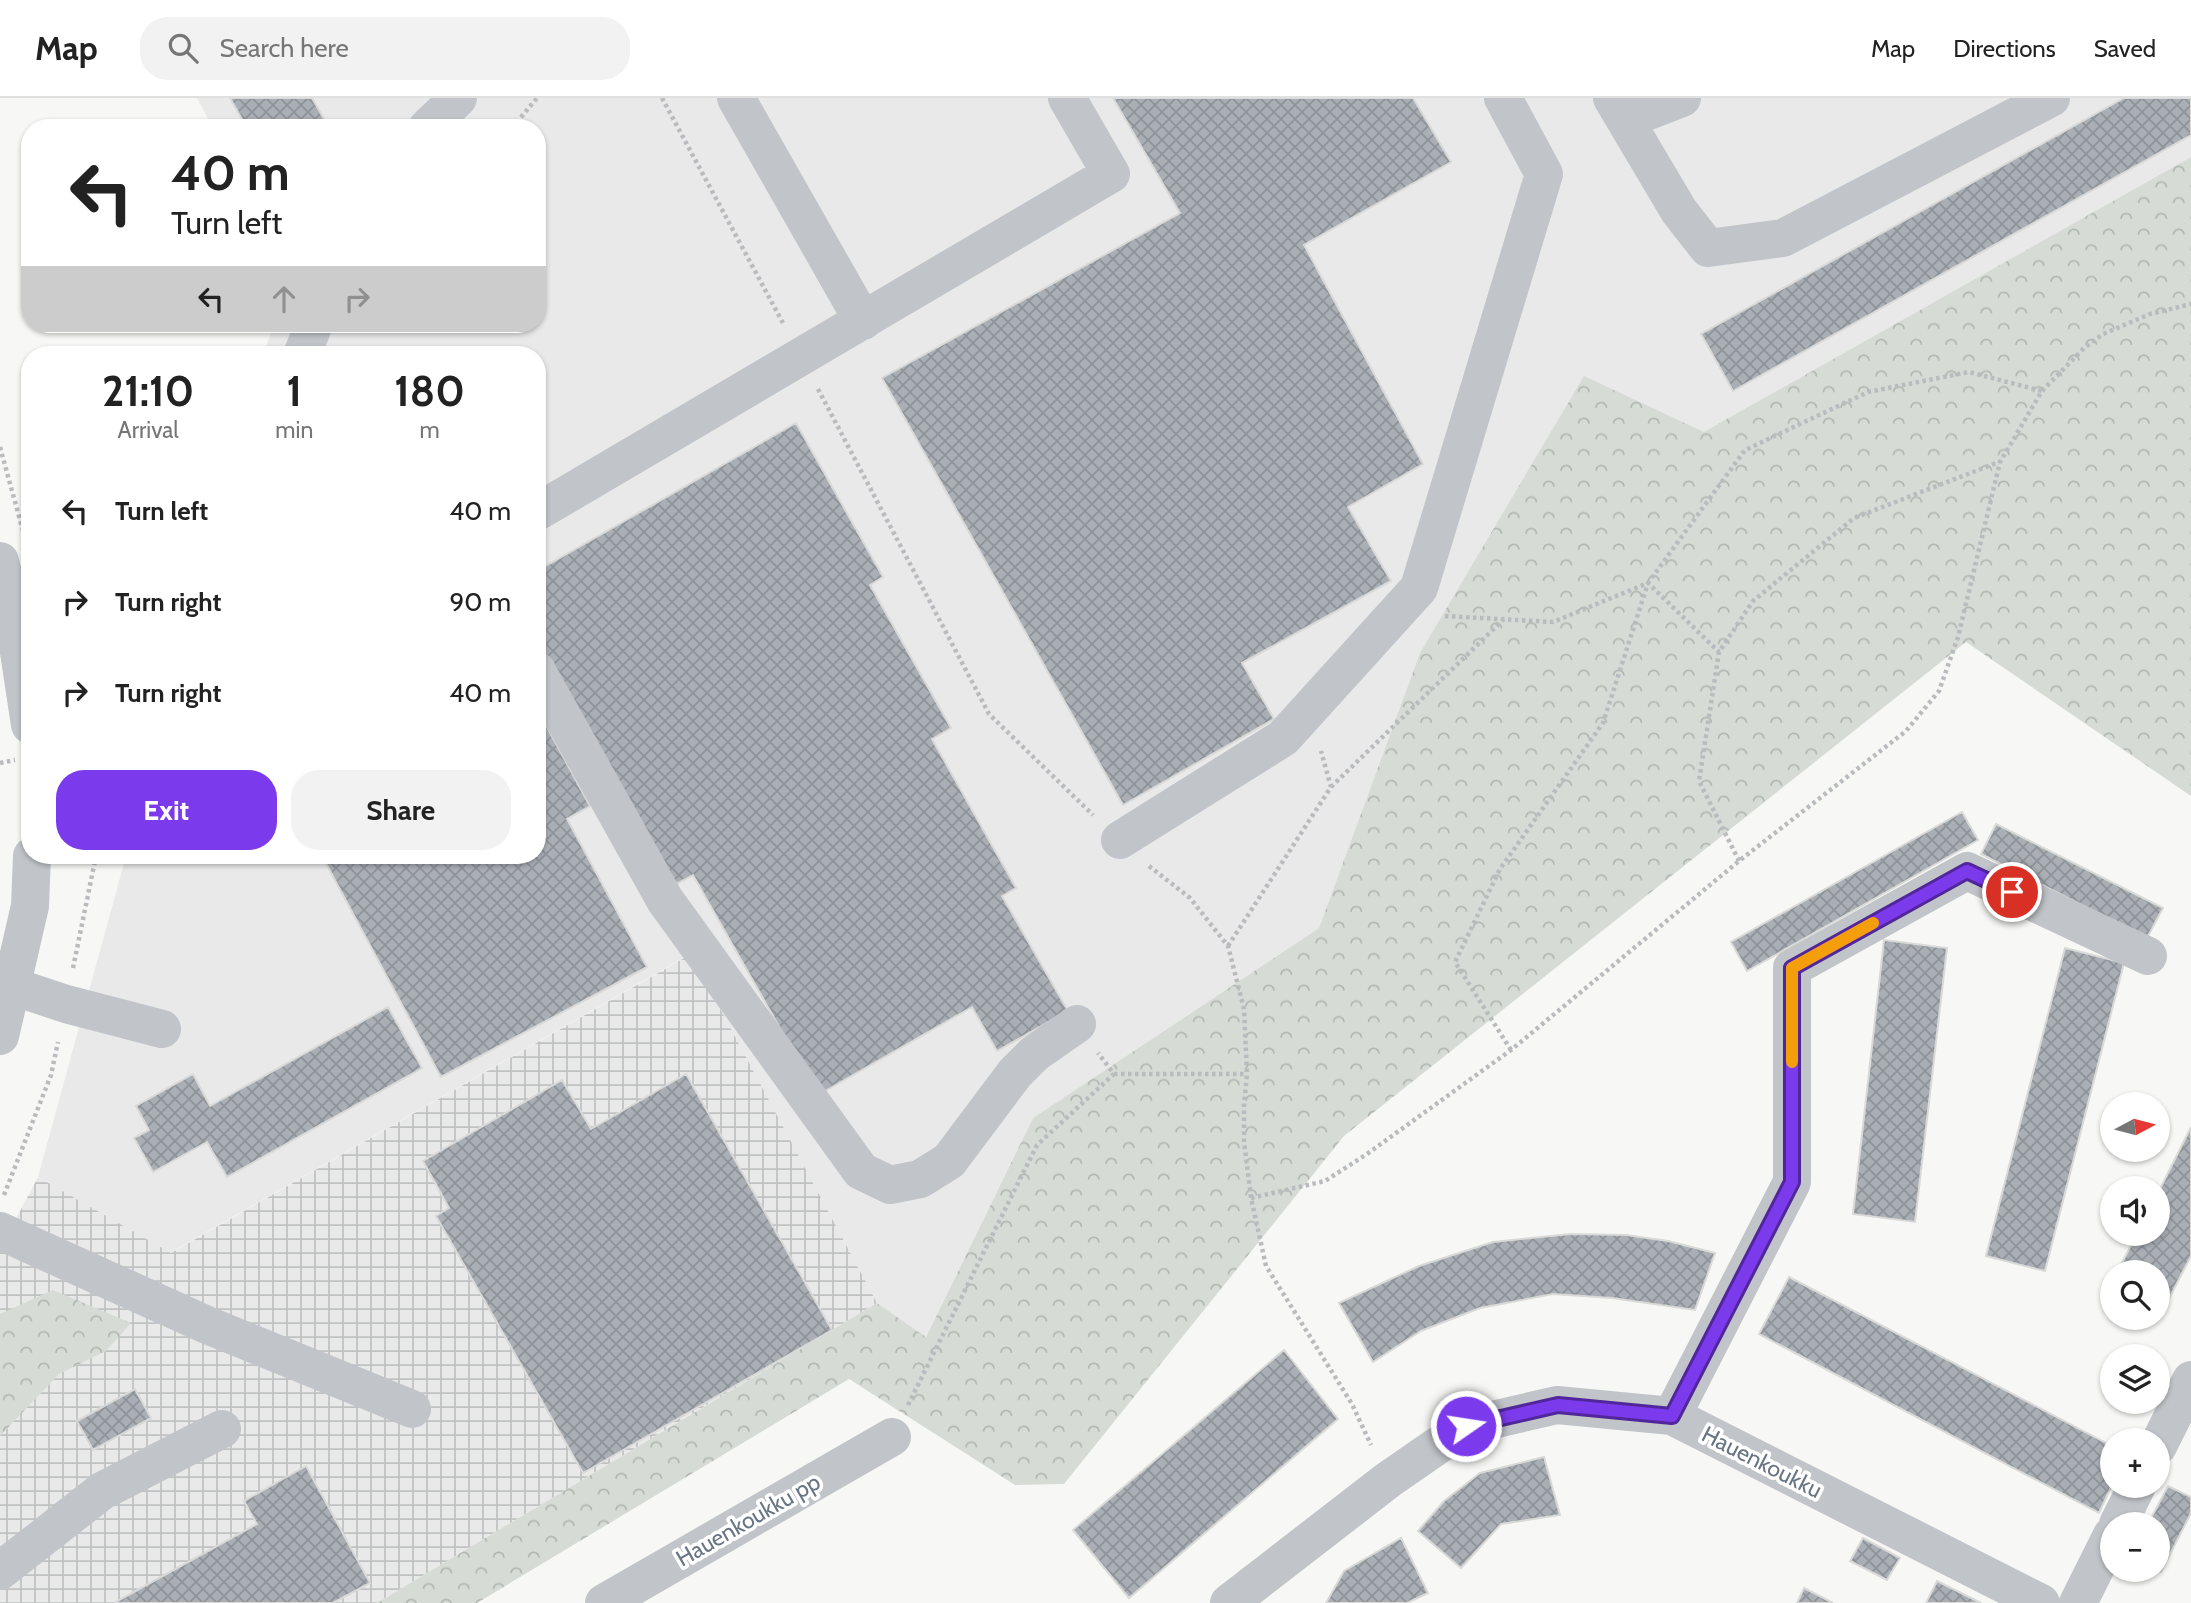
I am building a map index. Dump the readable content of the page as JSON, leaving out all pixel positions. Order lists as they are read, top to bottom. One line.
{"streets":{"street":["Hauenkoukku","Hauenkoukku pp"]},"north":"right","page":{"header":"Map","search":"Search here","nav":["Map","Directions","Saved"],"turn":["40 m","Turn left"],"eta":["21:10","Arrival","1","min","180","m"],"list":[{"name":"Turn left","value":"40 m"},{"name":"Turn right","value":"90 m"},{"name":"Turn right","value":"40 m"}],"buttons":["Exit","Share"],"map_buttons":["+","−"]}}
